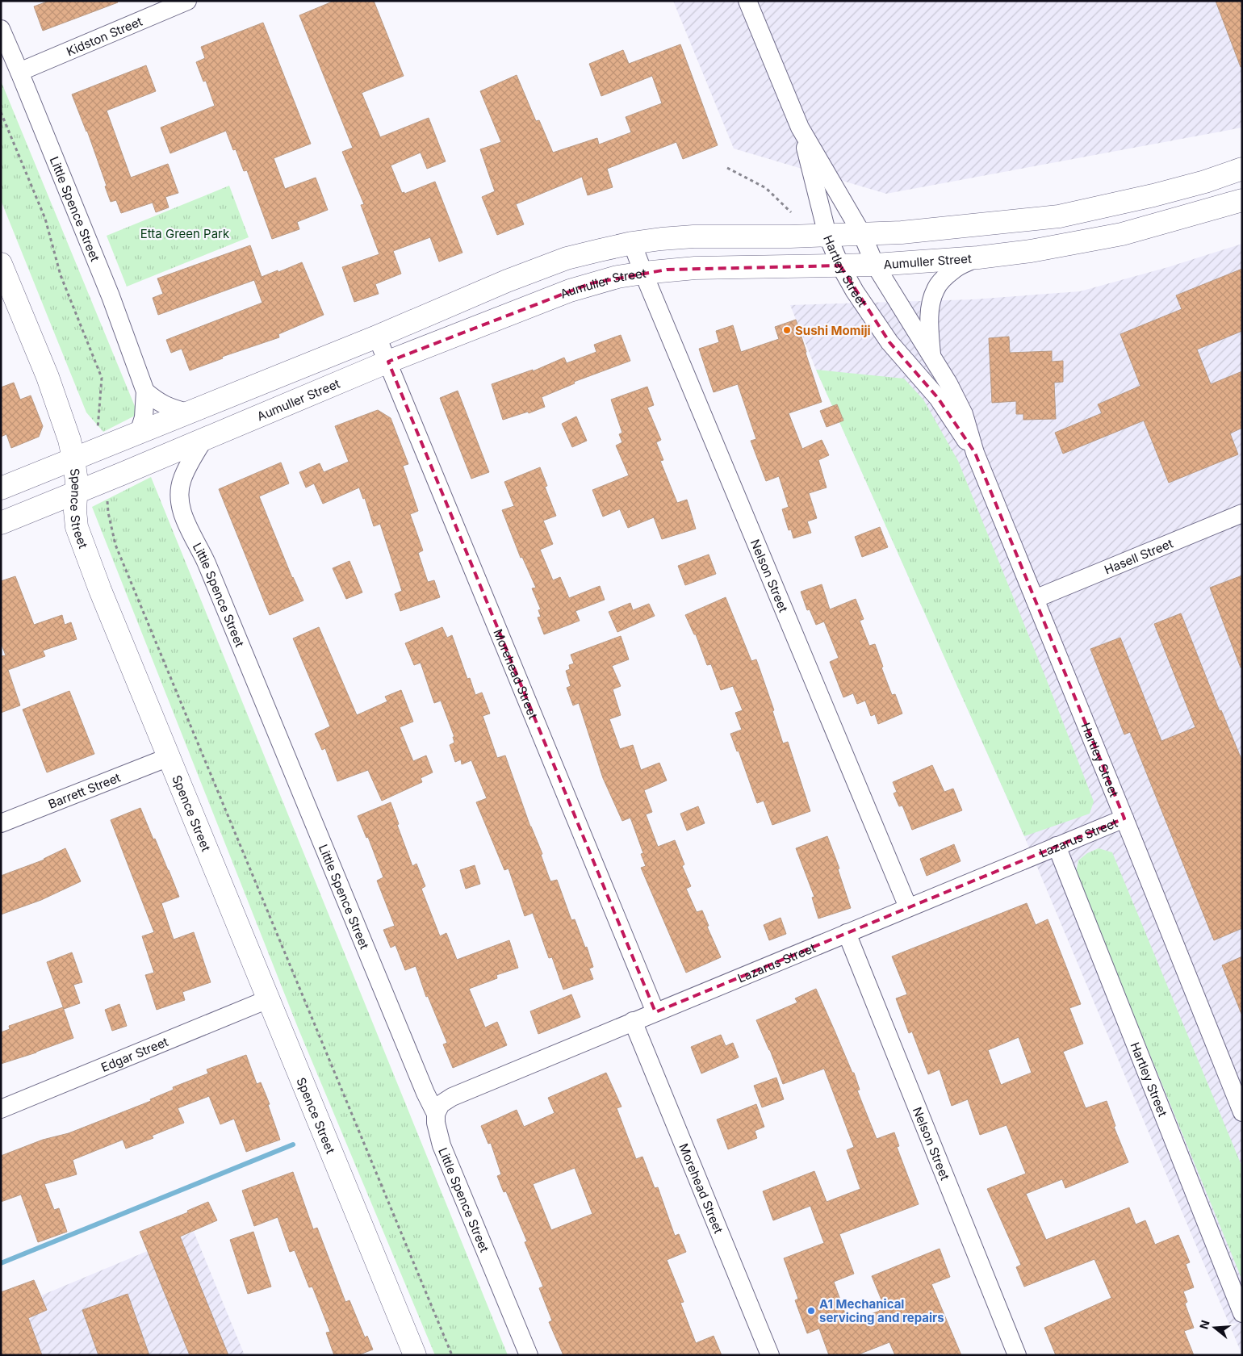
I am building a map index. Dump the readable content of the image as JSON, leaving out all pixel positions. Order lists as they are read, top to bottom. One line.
{"streets":{"main road":["Aumuller Street","Spence Street"],"street":["Kidston Street","Little Spence Street","Hartley Street","Hasell Street","Nelson Street","Morehead Street","Barrett Street","Lazarus Street","Edgar Street"]},"crossings":[["Kidston Street","Little Spence Street"],["Little Spence Street","Aumuller Street"],["Little Spence Street","Lazarus Street"],["Aumuller Street","Hartley Street"],["Aumuller Street","Spence Street"],["Aumuller Street","Nelson Street"],["Aumuller Street","Morehead Street"],["Hartley Street","Hasell Street"],["Hartley Street","Lazarus Street"],["Spence Street","Barrett Street"],["Spence Street","Edgar Street"],["Nelson Street","Lazarus Street"],["Morehead Street","Lazarus Street"]],"parks":["Etta Green Park"],"places":["Sushi Momiji","A1 Mechanical servicing and repairs"],"north":"left"}
